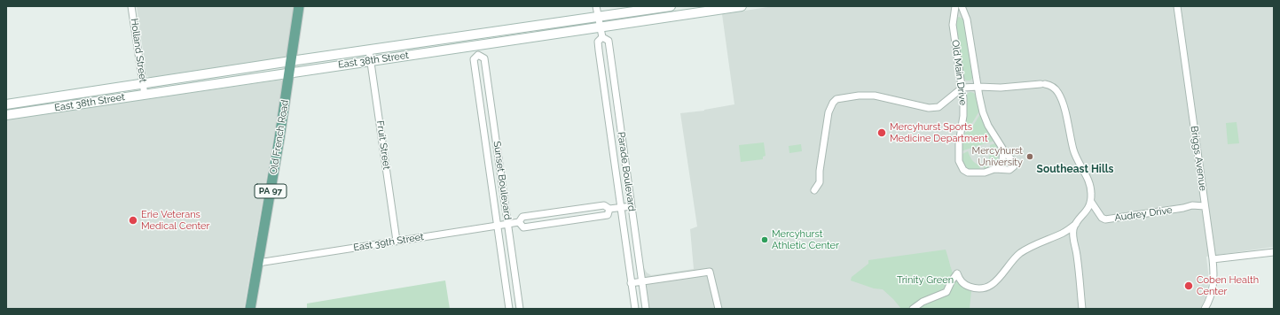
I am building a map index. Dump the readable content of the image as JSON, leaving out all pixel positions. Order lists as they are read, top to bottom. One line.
{"streets":{"main road":["East 38th Street","Old French Road","PA 97"],"street":["Holland Street","Old Main Drive","Fruit Street","Briggs Avenue","Parade Boulevard","Sunset Boulevard","Audrey Drive","East 39th Street"]},"crossings":[["Holland Street","East 38th Street"],["East 38th Street","Old French Road"],["East 38th Street","Fruit Street"],["East 38th Street","Parade Boulevard"],["East 38th Street","Sunset Boulevard"],["Old French Road","East 39th Street"],["Fruit Street","East 39th Street"],["Briggs Avenue","Audrey Drive"],["Parade Boulevard","East 39th Street"],["Sunset Boulevard","East 39th Street"]],"districts":["Southeast Hills"],"parks":["Trinity Green"],"places":["Mercyhurst Sports Medicine Department","Mercyhurst University","Erie Veterans Medical Center","Mercyhurst Athletic Center","Coben Health Center"]}
